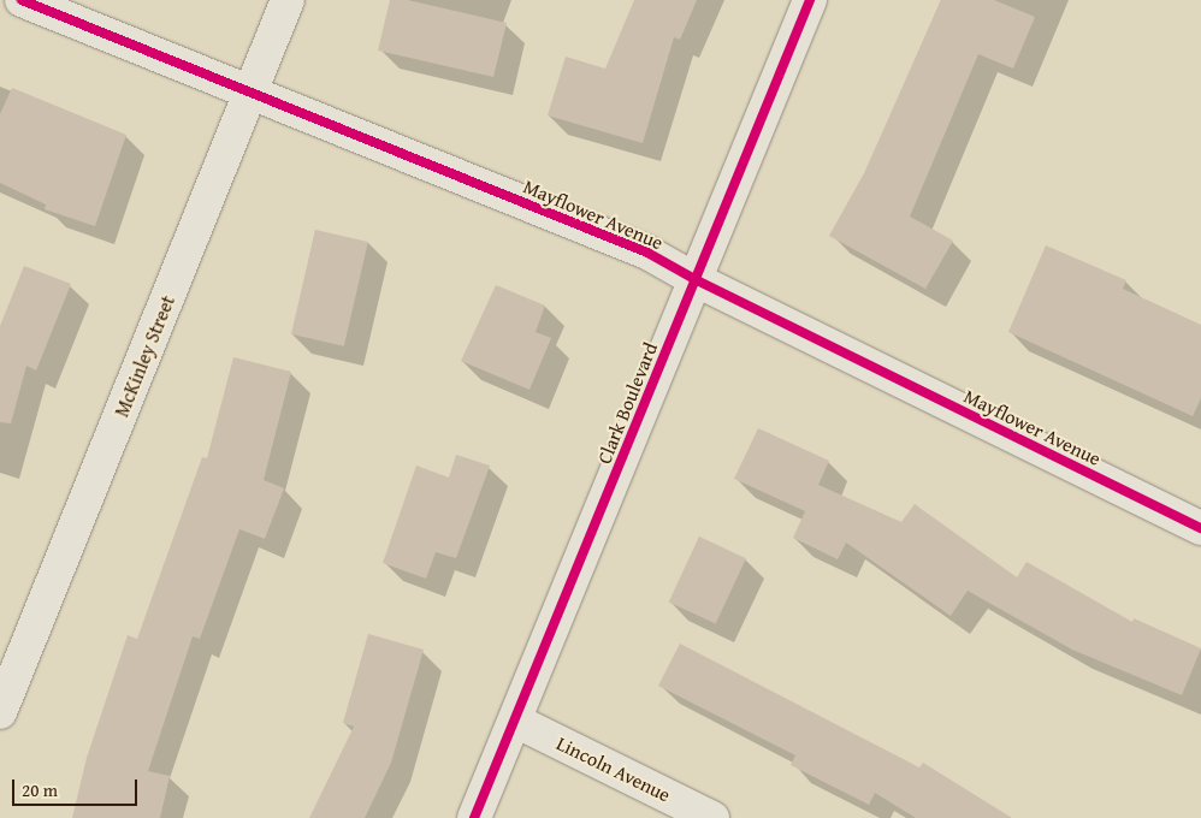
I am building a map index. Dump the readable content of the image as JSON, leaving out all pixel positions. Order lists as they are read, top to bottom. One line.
{"streets":{"street":["Mayflower Avenue","McKinley Street","Clark Boulevard","Lincoln Avenue"]},"crossings":[["Mayflower Avenue","McKinley Street"],["Mayflower Avenue","Clark Boulevard"],["Clark Boulevard","Lincoln Avenue"]],"scale_bar":"20 m"}
